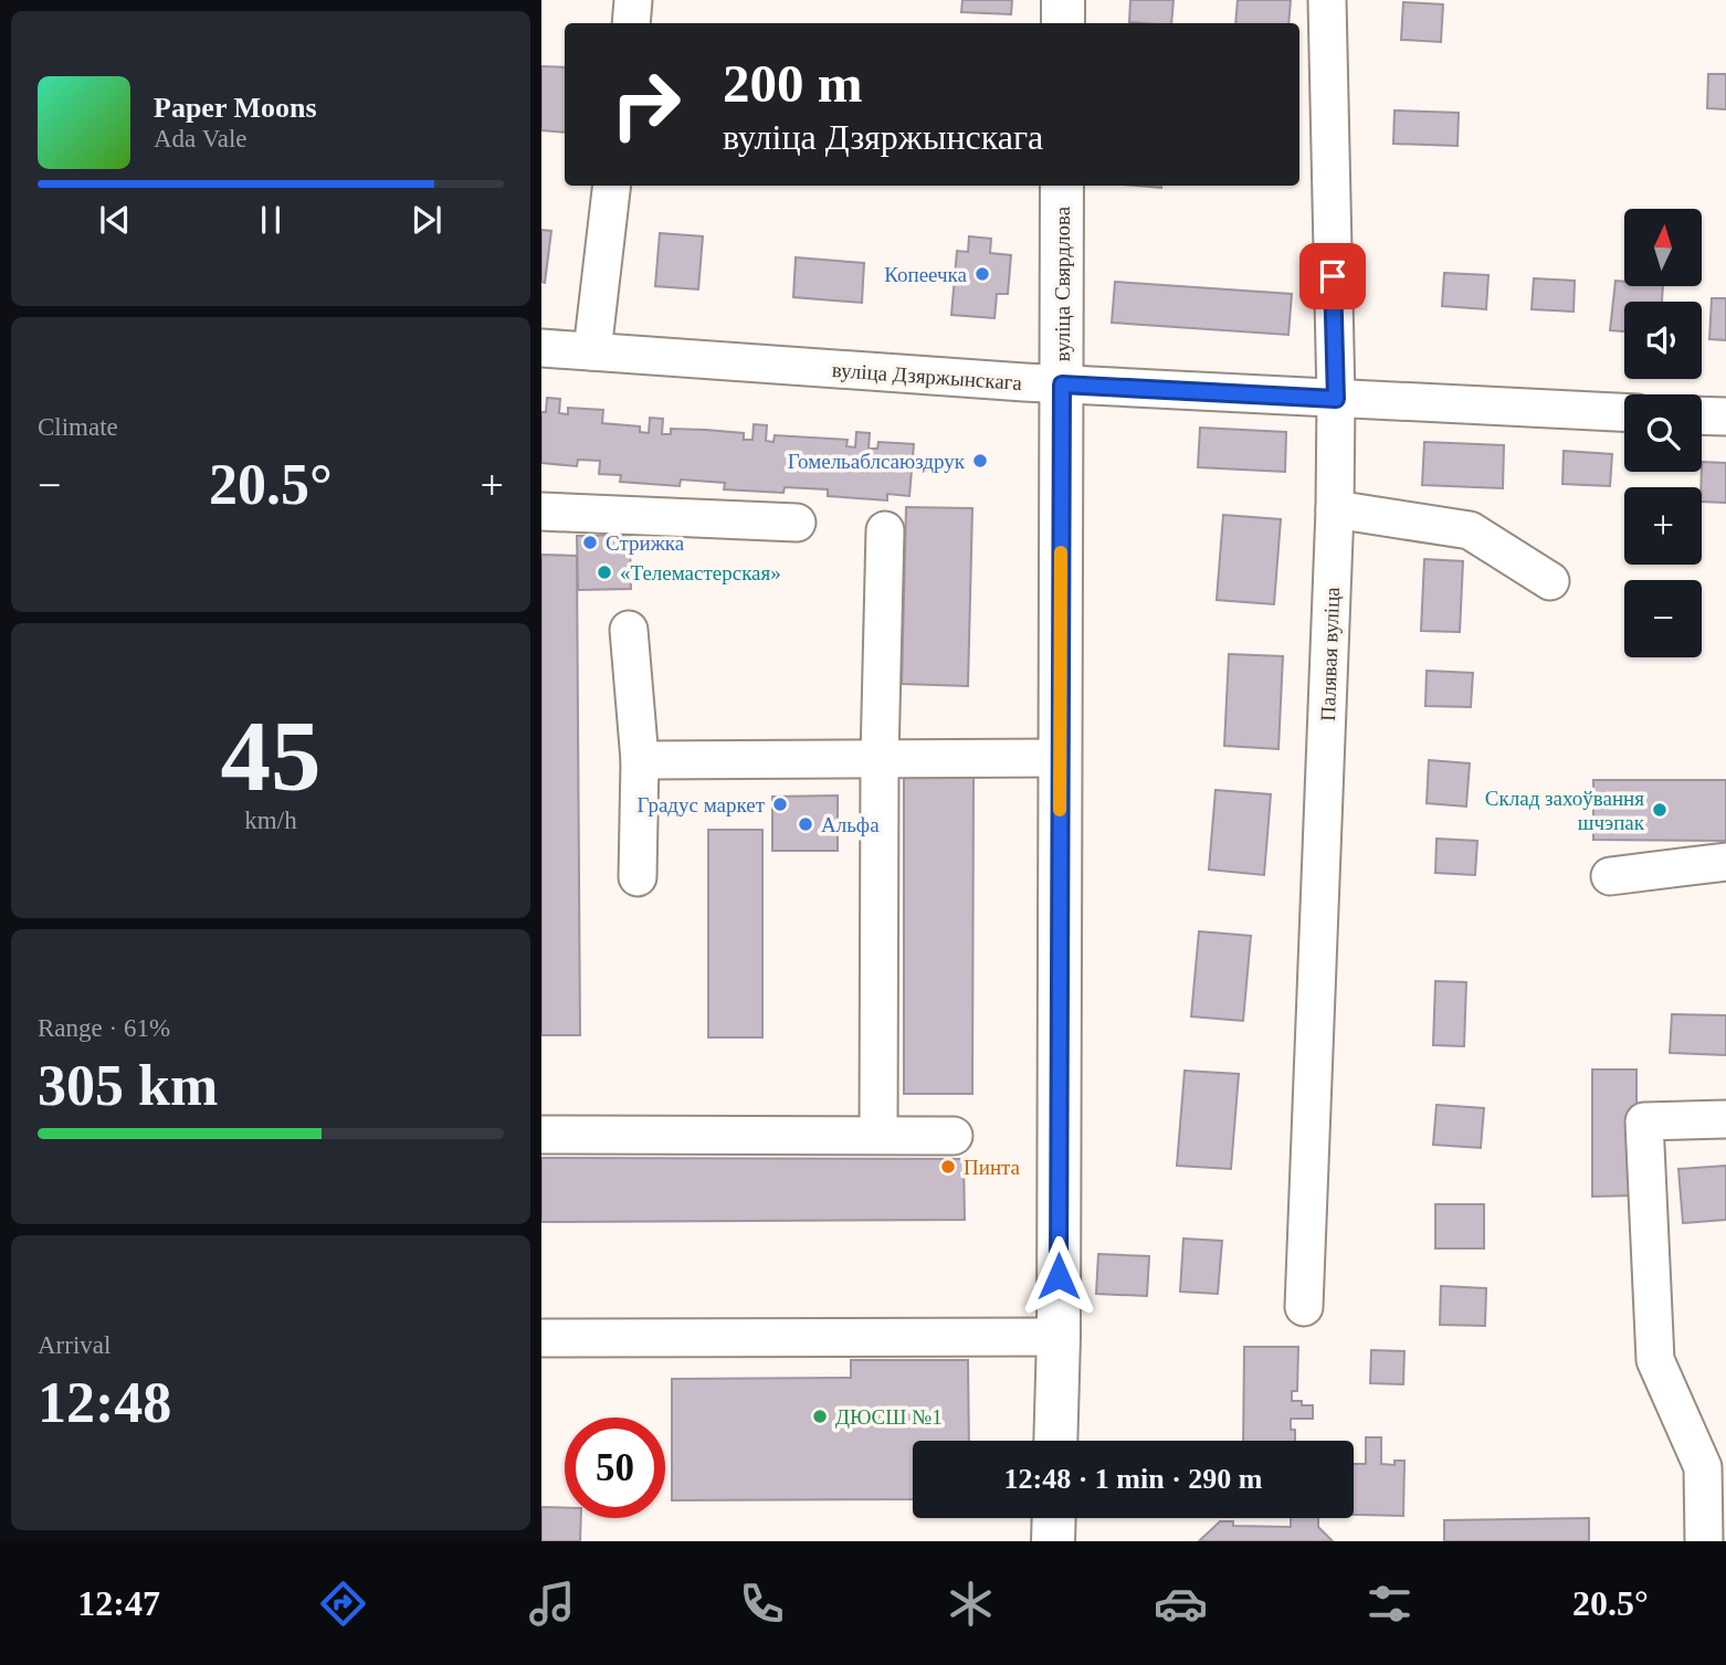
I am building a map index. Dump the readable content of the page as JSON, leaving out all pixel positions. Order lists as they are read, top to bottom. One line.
{"streets":{"main road":["вуліца Свярдлова"],"street":["вуліца Дзяржынскага","Палявая вуліца"]},"crossings":[["вуліца Свярдлова","вуліца Дзяржынскага"],["вуліца Дзяржынскага","Палявая вуліца"]],"places":["Копеечка","Гомельаблсаюздрук","Стрижка","«Телемастерская»","Градус маркет","Склад захоўвання шчэпак","Альфа","Пинта","ДЮСШ №1"],"north":"top","page":{"turn":["200 m","вуліца Дзяржынскага"],"song":["Paper Moons","Ada Vale"],"map_buttons":["+","−"],"tile":["Climate",["45","km/h"],["Range · 61%","305 km"],["Arrival","12:48"]],"heat":["−","20.5°","+"],"limit":"50","trip":"12:48 · 1 min · 290 m","tabs":["12:47","20.5°"]}}
